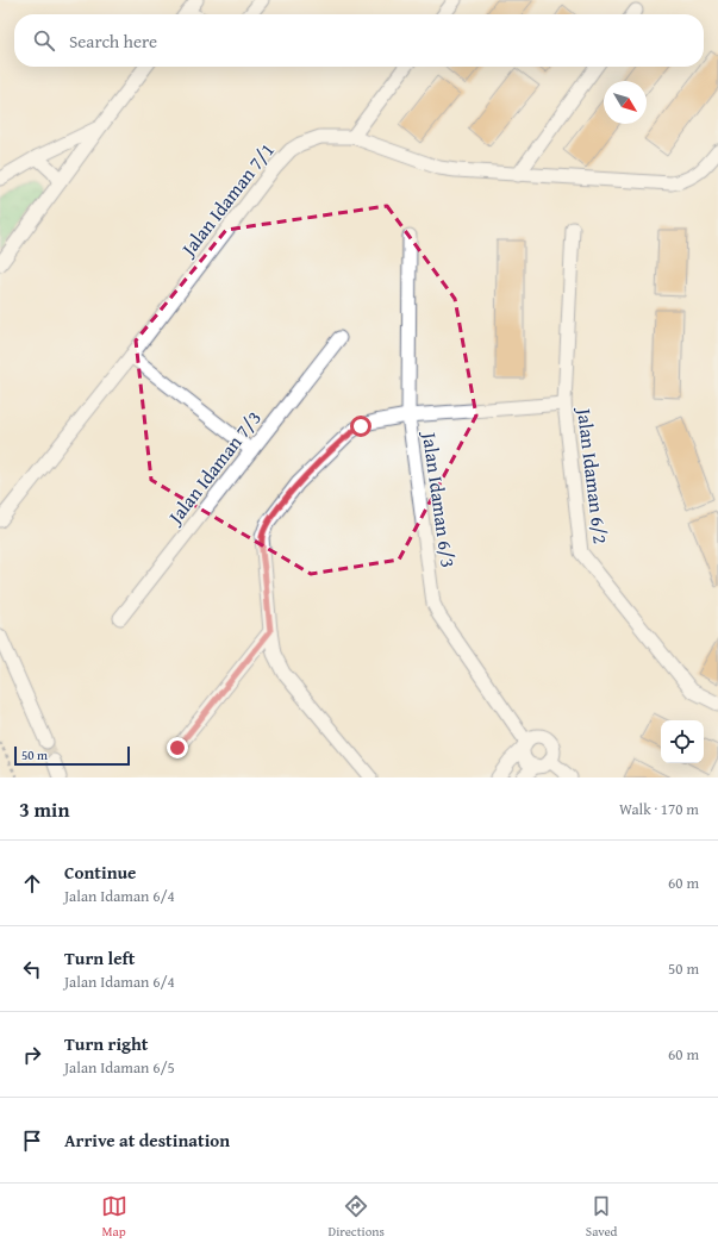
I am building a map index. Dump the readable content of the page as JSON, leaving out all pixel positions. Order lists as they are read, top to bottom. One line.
{"streets":{"street":["Jalan Idaman 7/1","Jalan Idaman 7/3","Jalan Idaman 6/2","Jalan Idaman 6/3"]},"scale_bar":"50 m","north":"bottom right","page":{"search":"Search here","scale":"50 m","heading":["3 min","Walk · 170 m"],"list":[["Continue","Jalan Idaman 6/4","60 m"],["Turn left","Jalan Idaman 6/4","50 m"],["Turn right","Jalan Idaman 6/5","60 m"],"Arrive at destination"],"nav":["Map","Directions","Saved"]}}
